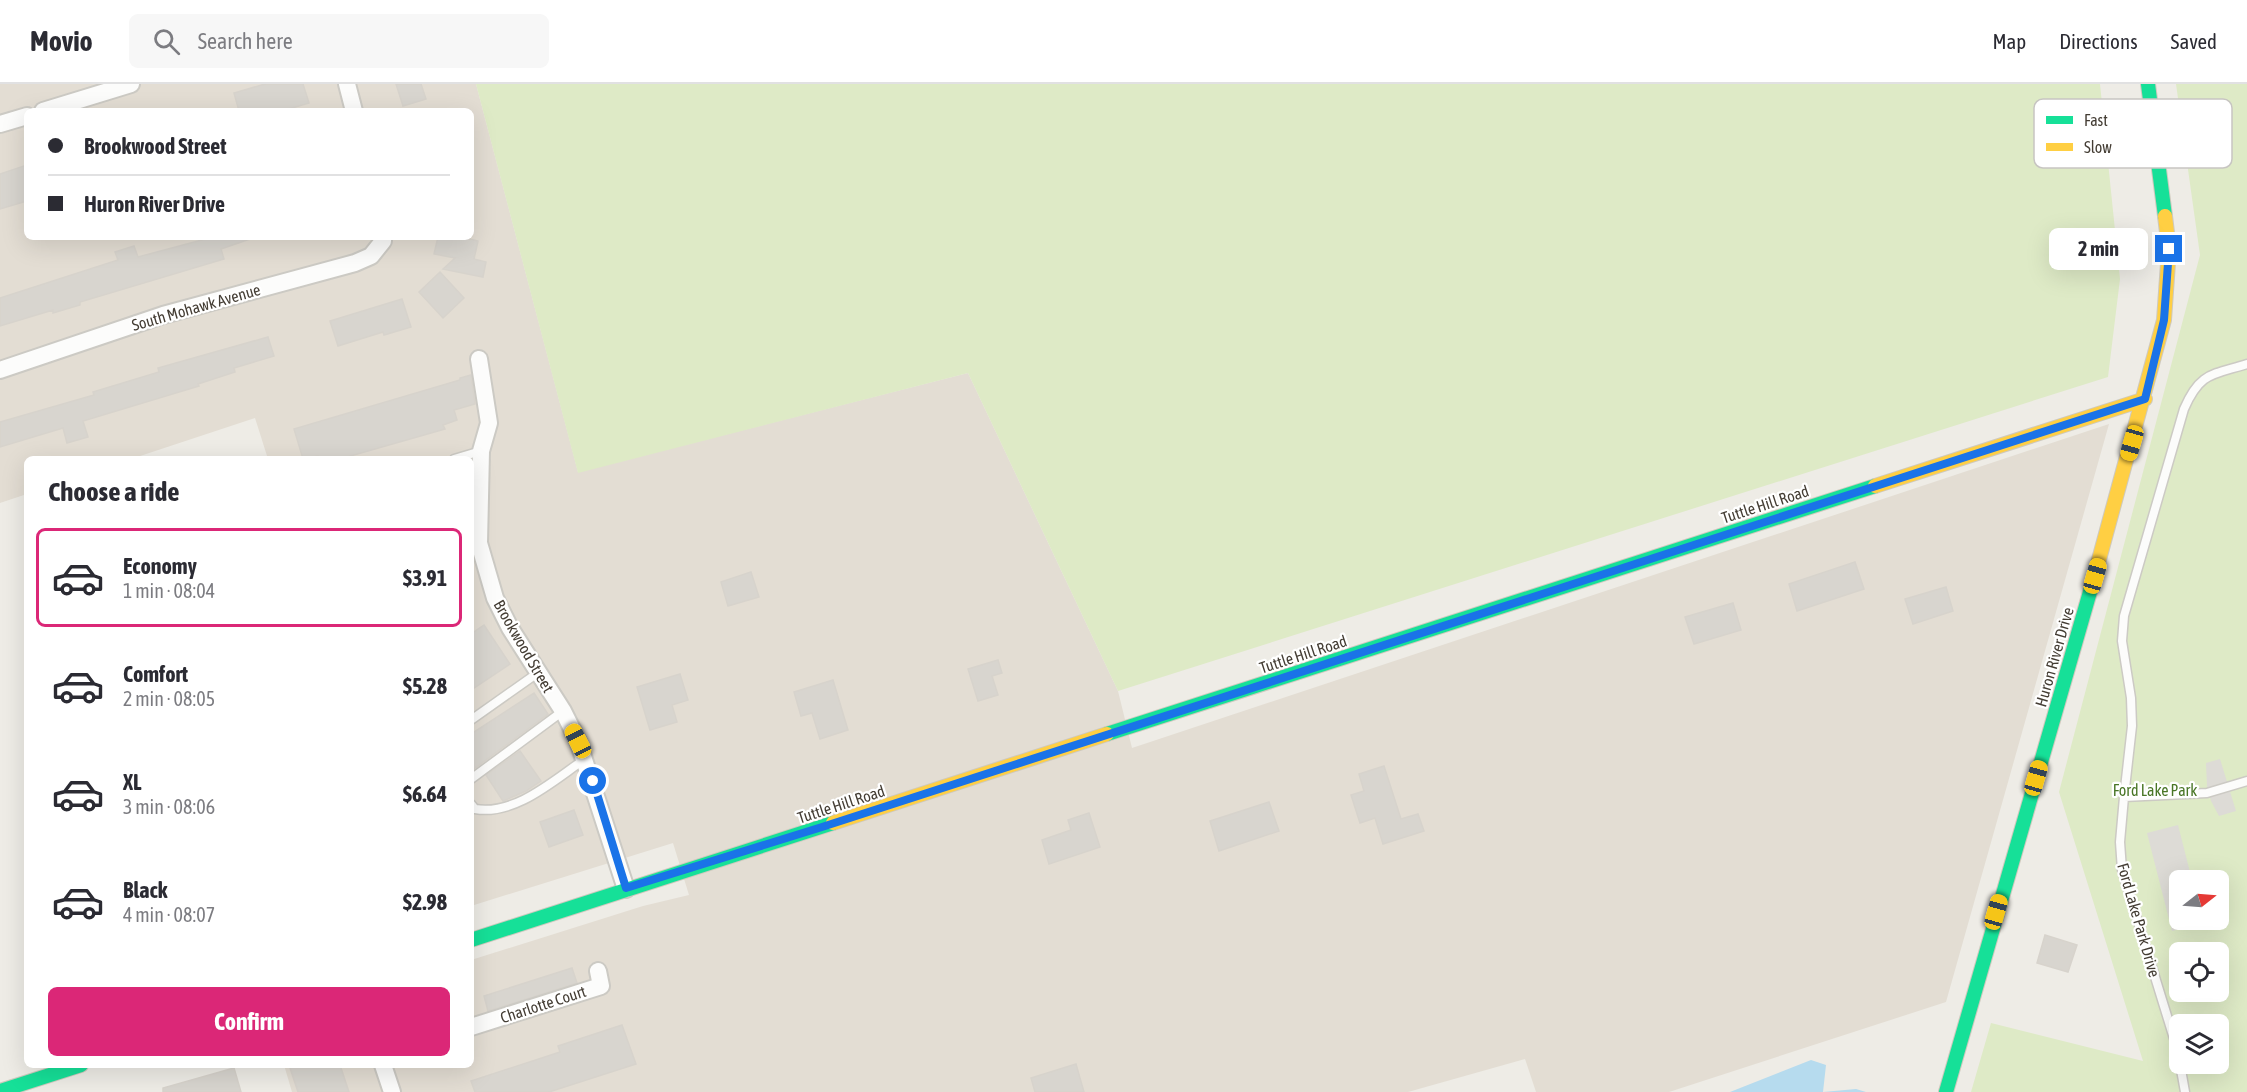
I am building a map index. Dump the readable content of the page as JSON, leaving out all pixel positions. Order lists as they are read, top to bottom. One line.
{"streets":{"main road":["Tuttle Hill Road","Huron River Drive"],"street":["South Mohawk Avenue","Brookwood Street","Charlotte Court"],"lane":["Ford Lake Park Drive"]},"crossings":[["Tuttle Hill Road","Brookwood Street"],["Tuttle Hill Road","Huron River Drive"]],"parks":["Ford Lake Park"],"legend":["Fast","Slow"],"north":"right","page":{"header":"Movio","search":"Search here","nav":["Map","Directions","Saved"],"banner":["Brookwood Street","Huron River Drive"],"bubble":"2 min","heading":"Choose a ride","list":[{"name":"Economy","note":"1 min · 08:04","value":"$3.91"},{"name":"Comfort","note":"2 min · 08:05","value":"$5.28"},{"name":"XL","note":"3 min · 08:06","value":"$6.64"},{"name":"Black","note":"4 min · 08:07","value":"$2.98"}],"buttons":"Confirm"}}
